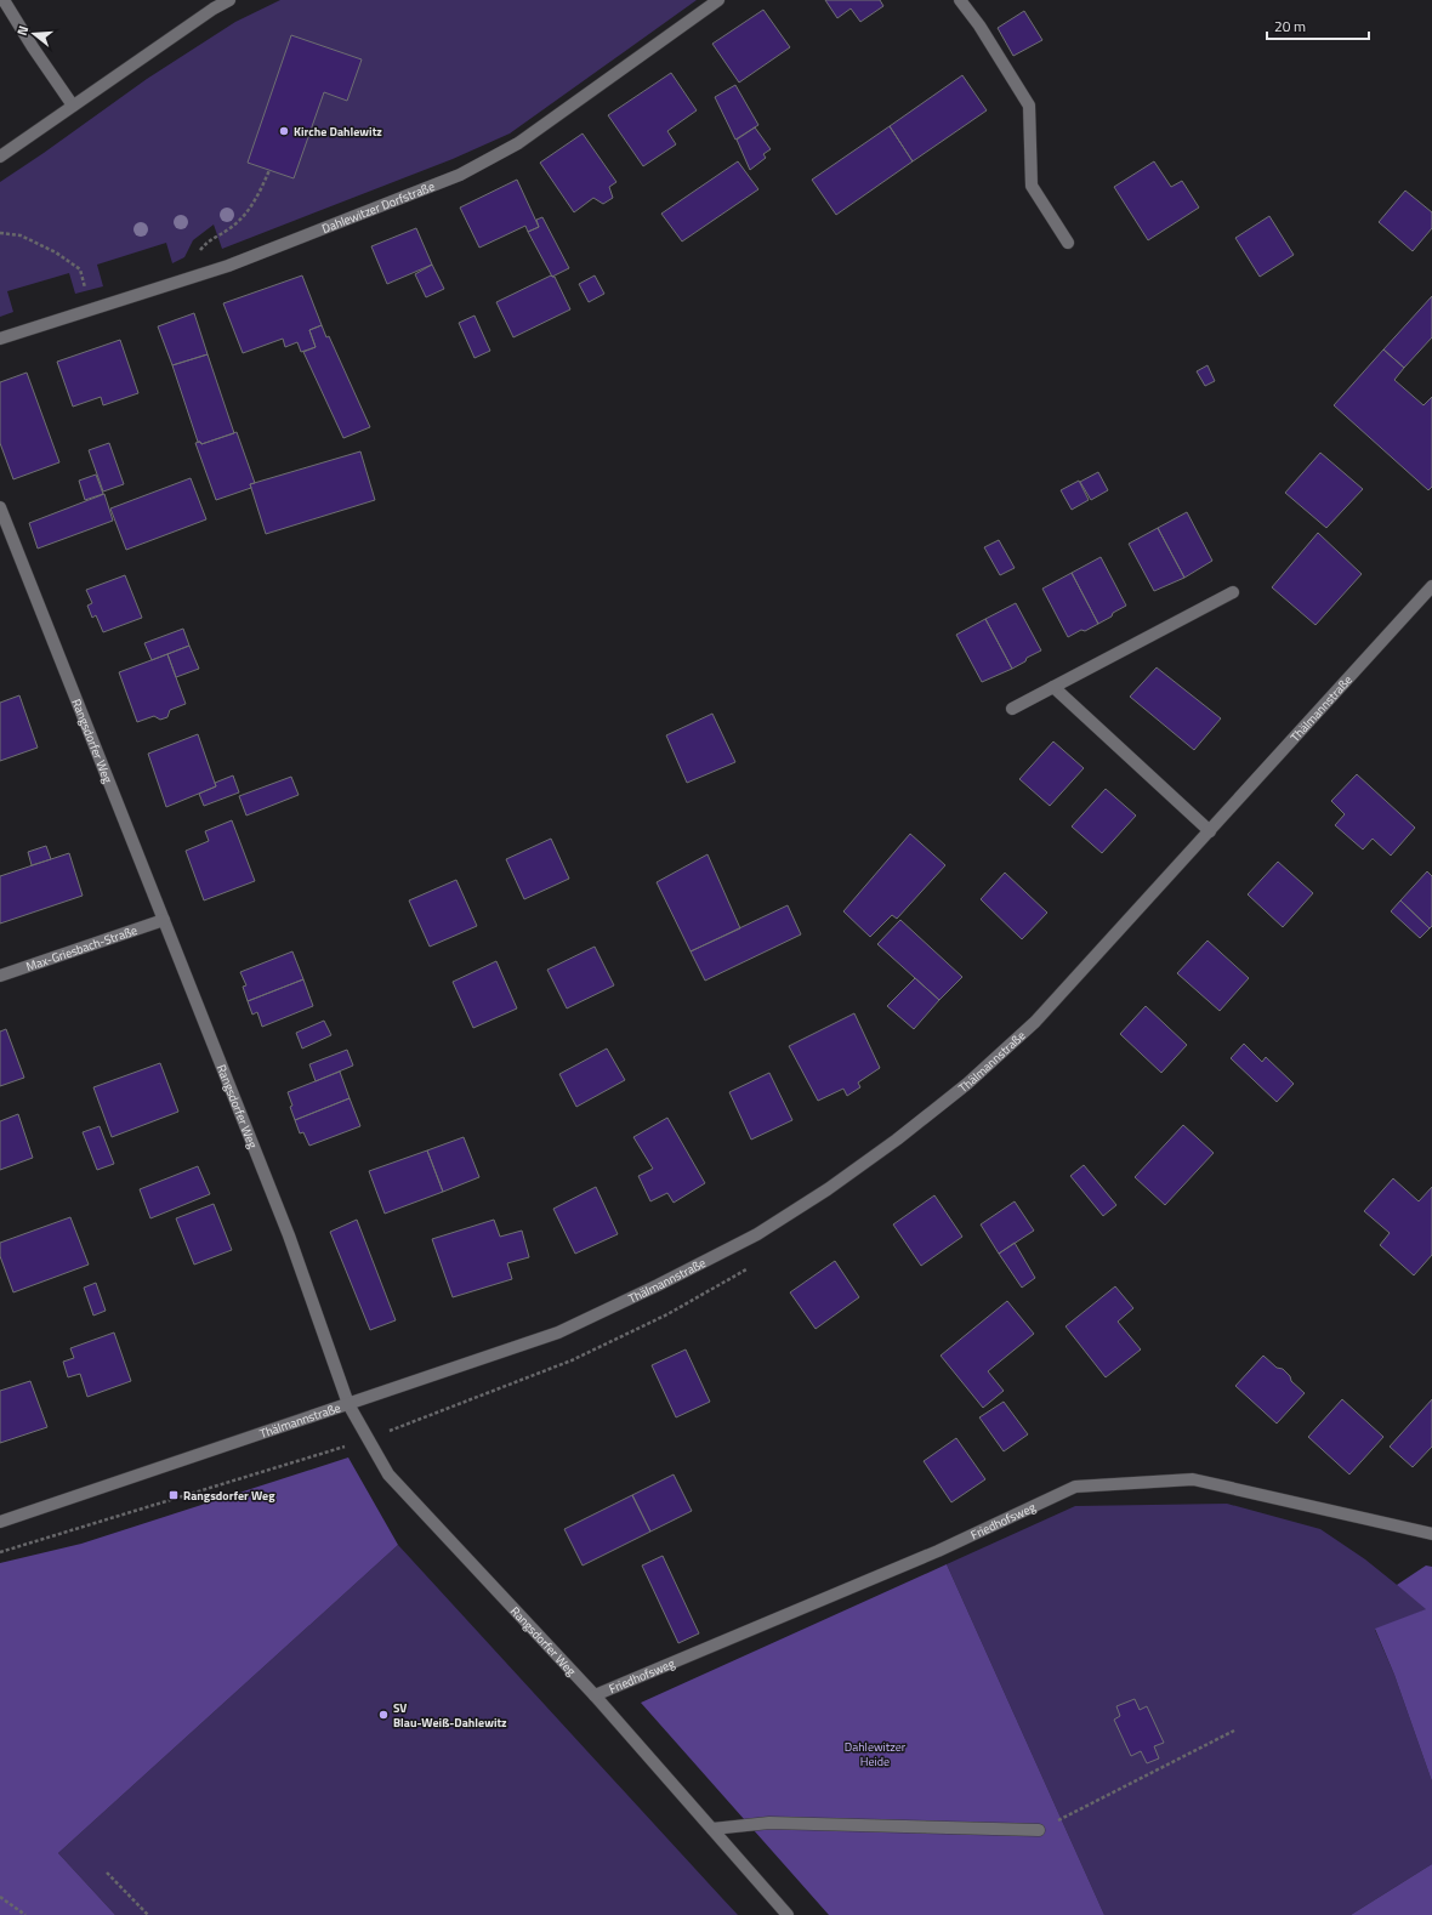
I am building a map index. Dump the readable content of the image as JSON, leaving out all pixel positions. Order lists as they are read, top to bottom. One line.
{"streets":{"street":["Dahlewitzer Dorfstraße","Thälmannstraße","Rangsdorfer Weg","Max-Griesbach-Straße","Friedhofsweg"]},"crossings":[["Thälmannstraße","Rangsdorfer Weg"],["Rangsdorfer Weg","Max-Griesbach-Straße"],["Rangsdorfer Weg","Friedhofsweg"]],"parks":["Dahlewitzer Heide"],"places":{"other":["Kirche Dahlewitz","SV Blau-Weiß-Dahlewitz"],"transit":["Rangsdorfer Weg"]},"scale_bar":"20 m","north":"left"}
